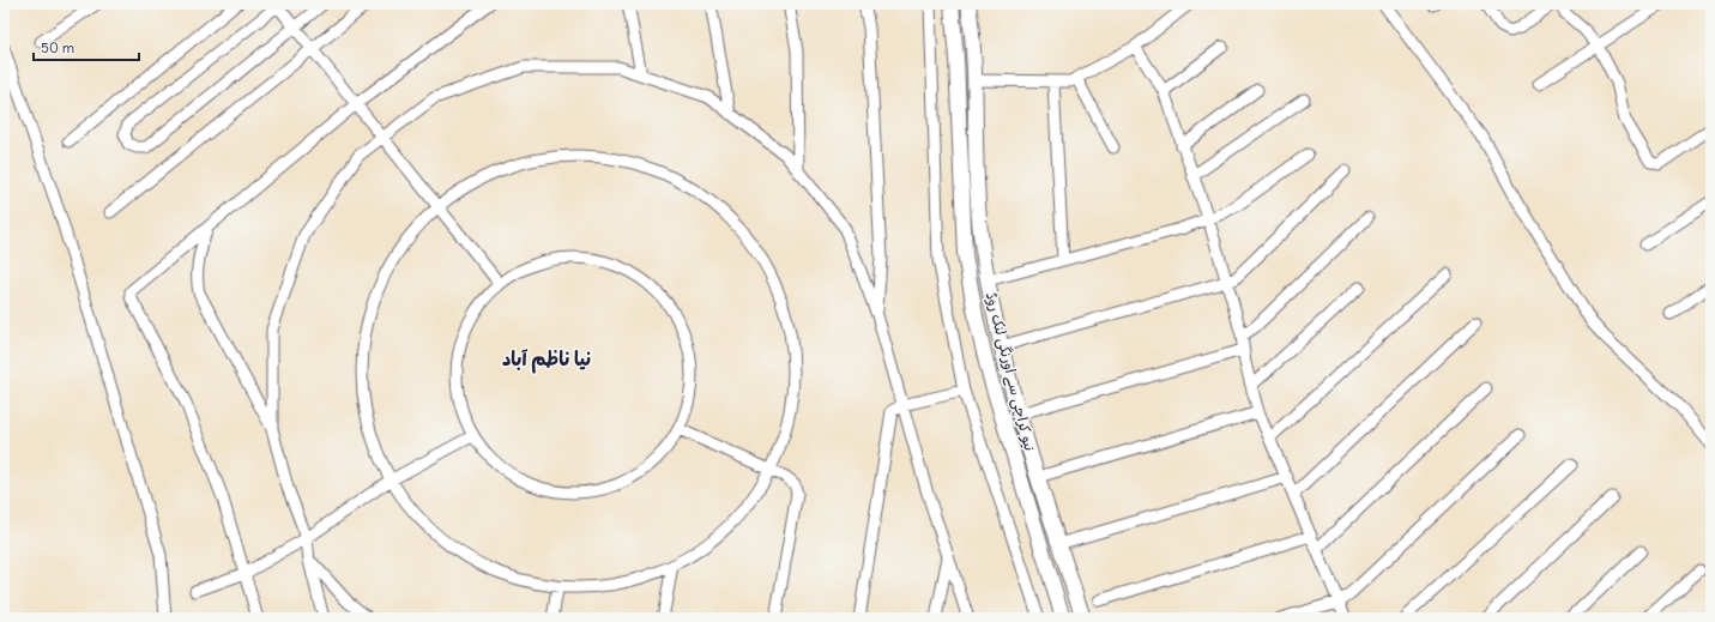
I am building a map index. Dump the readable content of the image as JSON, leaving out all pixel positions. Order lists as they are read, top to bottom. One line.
{"streets":{"street":["نیو کراچی سے اورنگی لنک روڈ"]},"districts":["نیا ناظم آباد"],"scale_bar":"50 m"}
